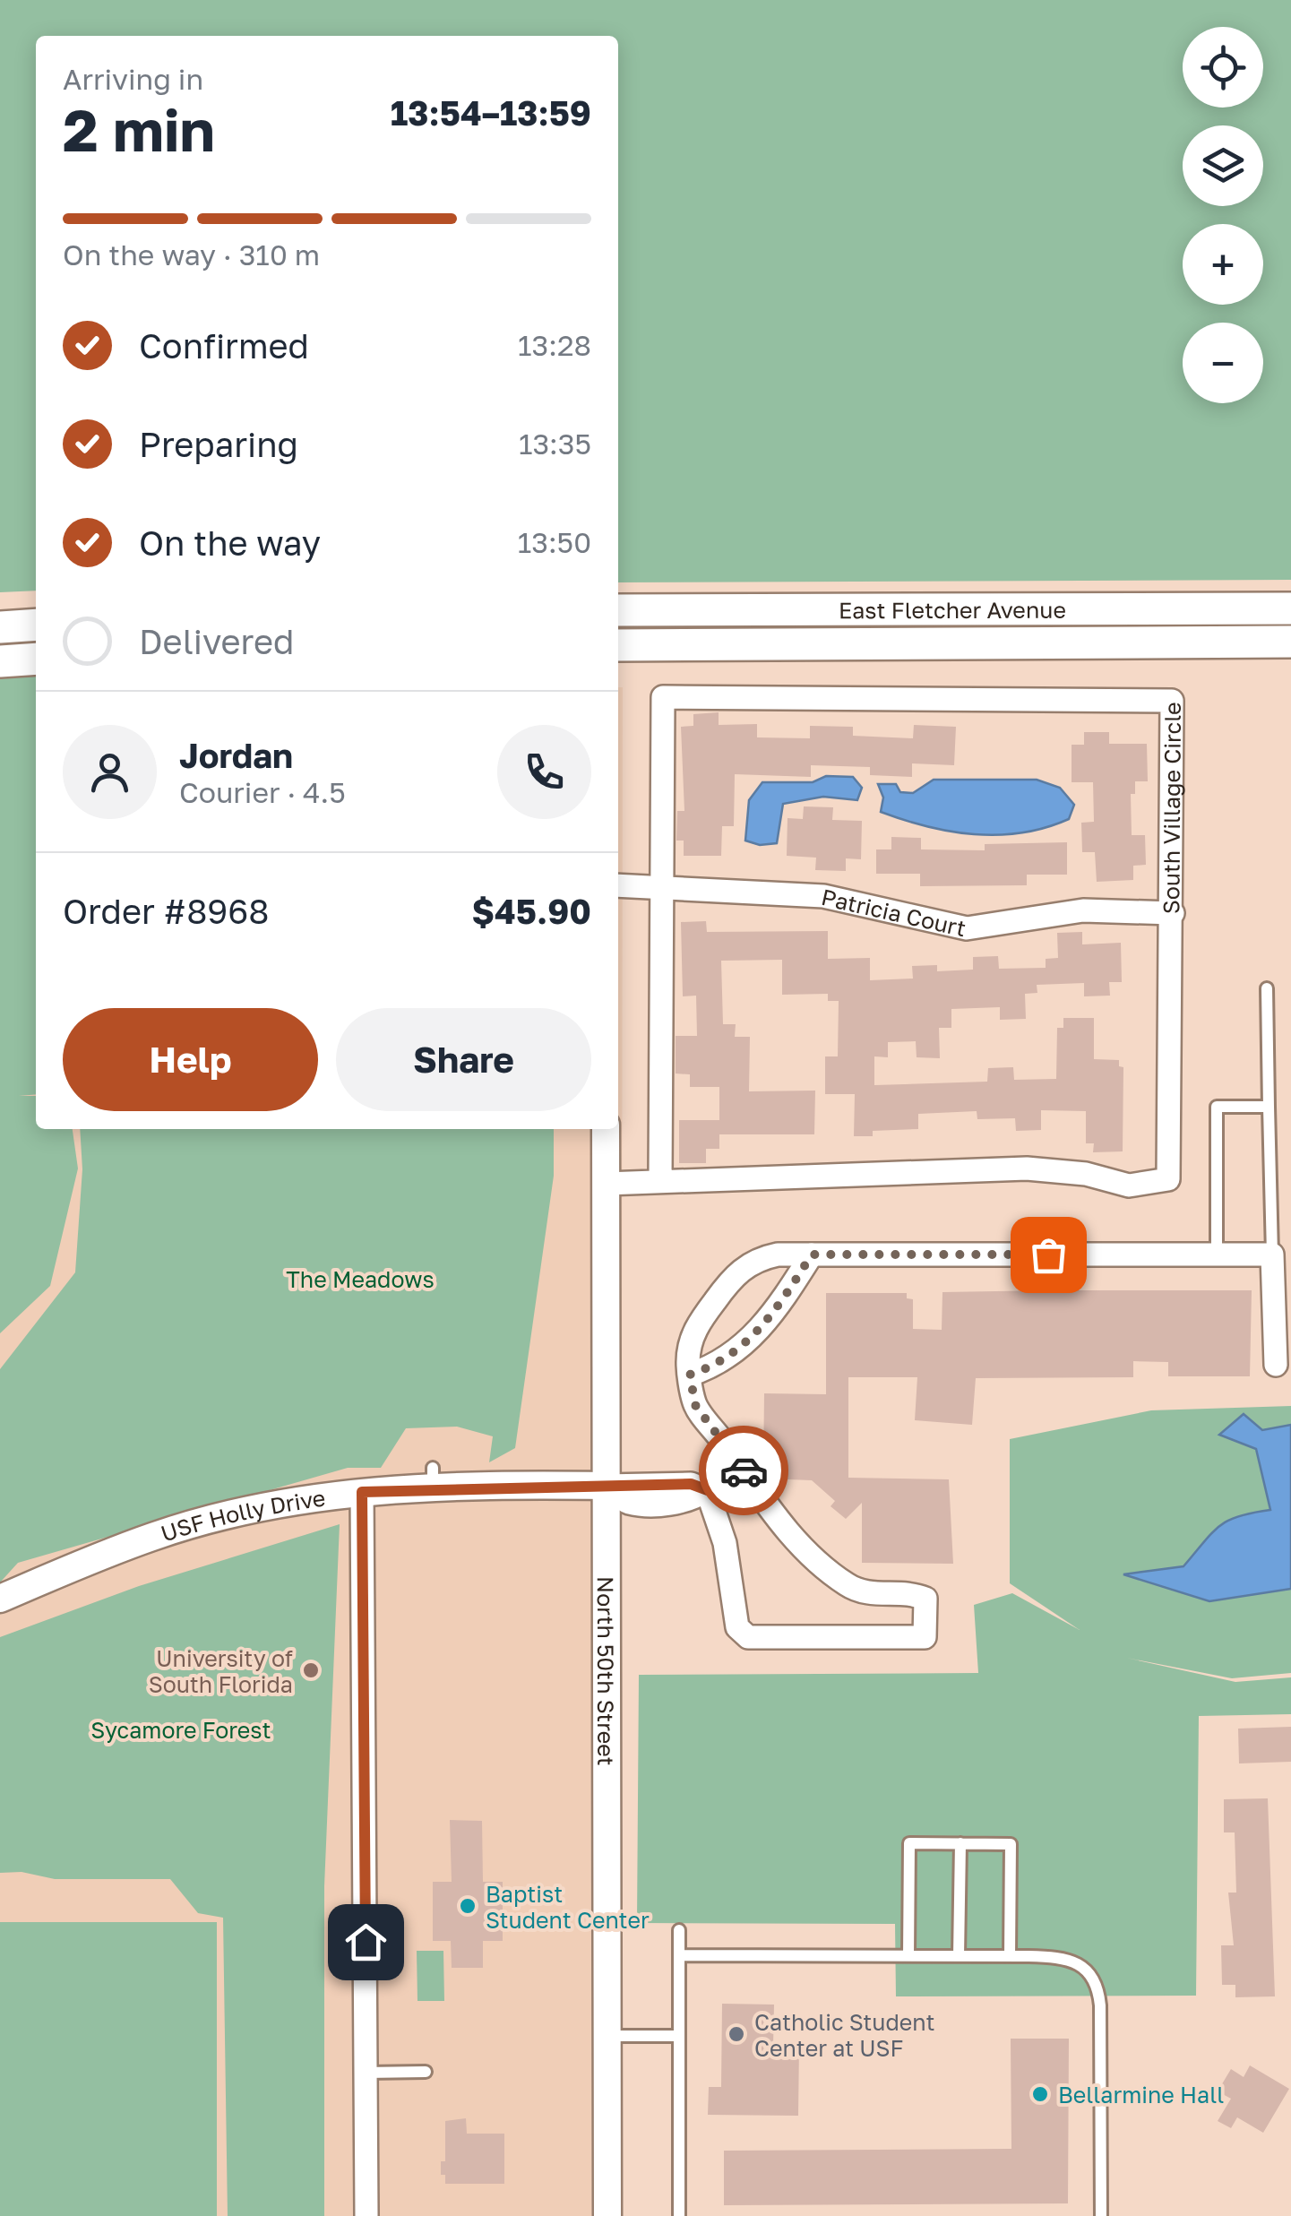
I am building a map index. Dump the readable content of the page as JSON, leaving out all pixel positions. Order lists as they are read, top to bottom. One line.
{"streets":{"main road":["East Fletcher Avenue"],"street":["South Village Circle","Patricia Court","USF Holly Drive","North 50th Street"]},"crossings":[["South Village Circle","Patricia Court"],["South Village Circle","North 50th Street"],["USF Holly Drive","North 50th Street"]],"parks":["The Meadows","Sycamore Forest"],"places":["University of South Florida","Baptist Student Center","Catholic Student Center at USF","Bellarmine Hall"],"page":{"map_buttons":["+","−"],"heading":["2 min","Arriving in","13:54–13:59"],"panel":["Jordan","Courier · 4.5","Order #8968","$45.90"],"bar":"On the way · 310 m","list":[["Confirmed","13:28"],["Preparing","13:35"],["On the way","13:50"],"Delivered"],"buttons":["Help","Share"]}}
